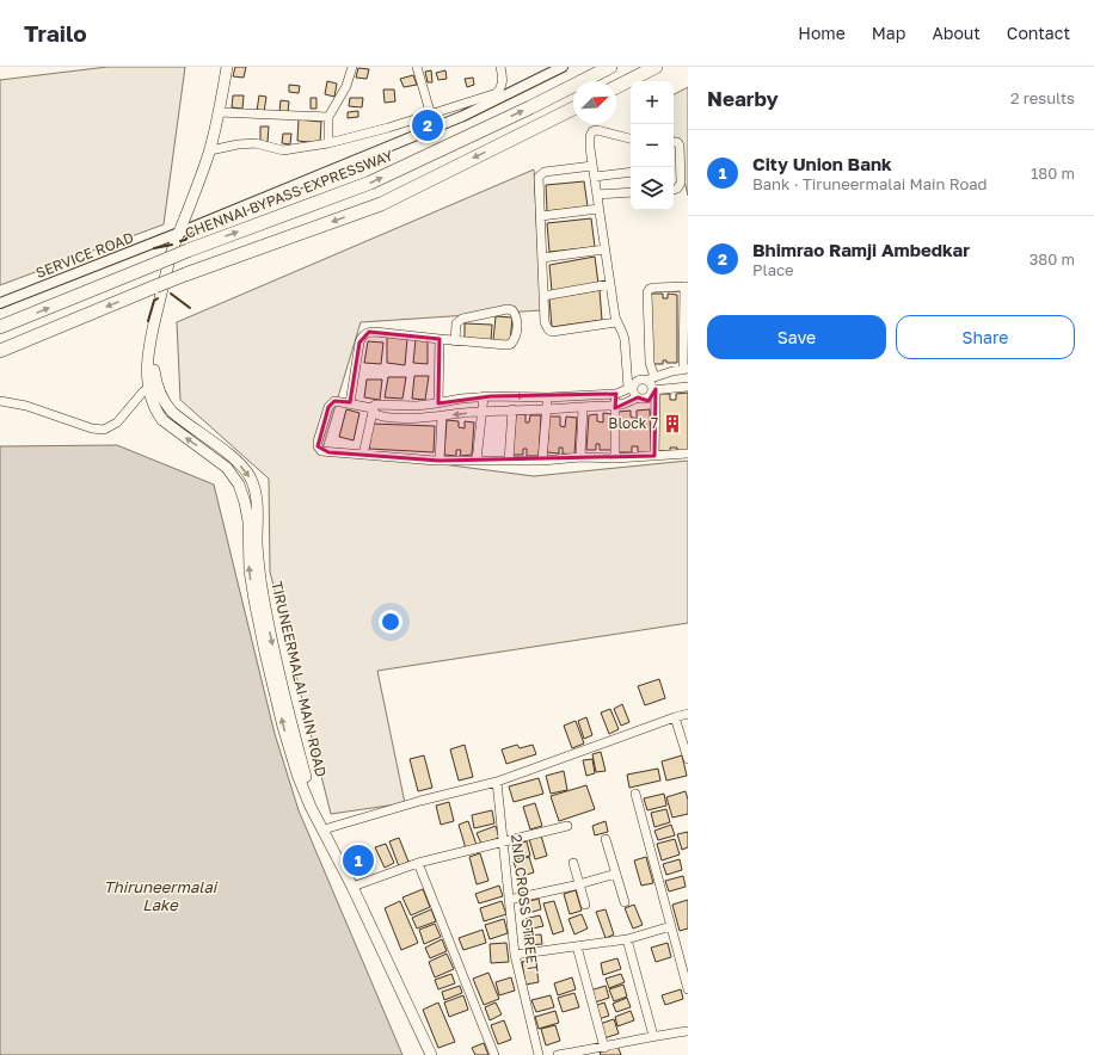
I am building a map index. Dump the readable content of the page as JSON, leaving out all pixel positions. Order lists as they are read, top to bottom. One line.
{"streets":{"highway":["CHENNAI BYPASS EXPRESSWAY"],"main road":["TIRUNEERMALAI MAIN ROAD"],"street":["SERVICE ROAD","2ND CROSS STREET"]},"crossings":[["SERVICE ROAD","TIRUNEERMALAI MAIN ROAD"]],"water":["Thiruneermalai Lake"],"places":{"building":["Block 7"]},"north":"top right","page":{"header":"Trailo","nav":["Home","Map","About","Contact"],"heading":["Nearby","2 results"],"map_buttons":["+","−"],"pins":["2","1"],"list":[{"mark":"1","name":"City Union Bank","note":"Bank · Tiruneermalai Main Road","value":"180 m"},{"mark":"2","name":"Bhimrao Ramji Ambedkar","note":"Place","value":"380 m"}],"buttons":["Save","Share"]}}
